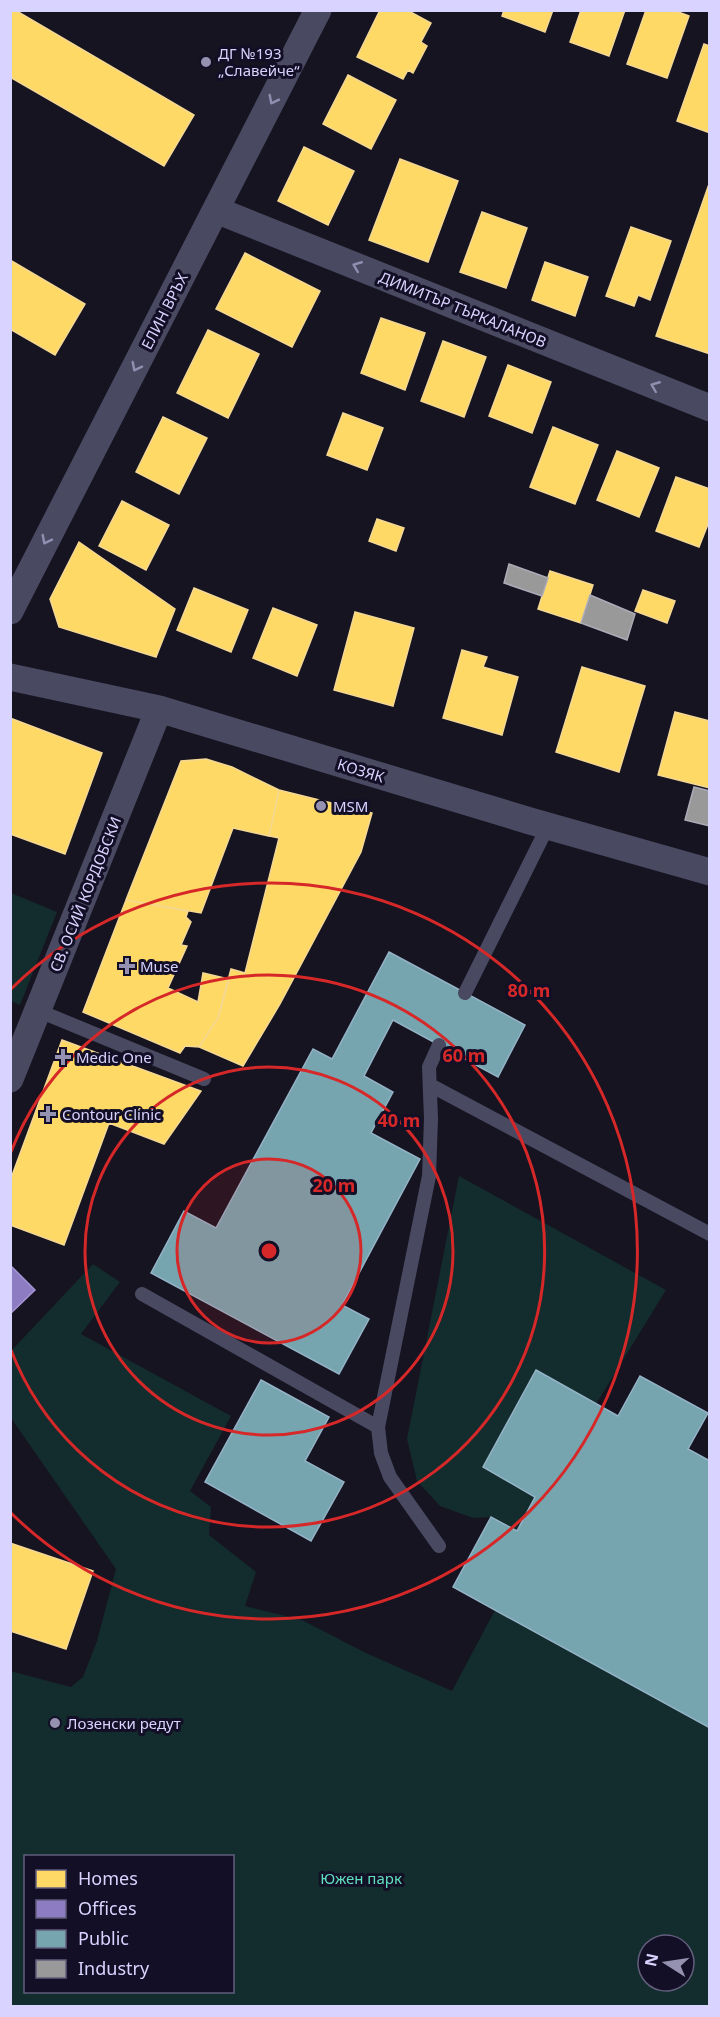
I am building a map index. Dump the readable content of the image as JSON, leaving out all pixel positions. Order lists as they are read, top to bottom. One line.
{"streets":{"street":["ДИМИТЪР ТЪРКАЛАНОВ","ЕЛИН ВРЪХ","КОЗЯК","СВ. ОСИЙ КОРДОБСКИ"]},"crossings":[["ДИМИТЪР ТЪРКАЛАНОВ","ЕЛИН ВРЪХ"],["КОЗЯК","СВ. ОСИЙ КОРДОБСКИ"]],"one_way":["ДИМИТЪР ТЪРКАЛАНОВ","ЕЛИН ВРЪХ"],"parks":["Южен парк"],"places":{"other":["ДГ №193 „Славейче“","MSM","Лозенски редут"],"health":["Muse","Medic One","Contour Clinic"]},"legend":["Homes","Offices","Public","Industry"],"north":"left","rings":["80 m","60 m","40 m","20 m"]}
